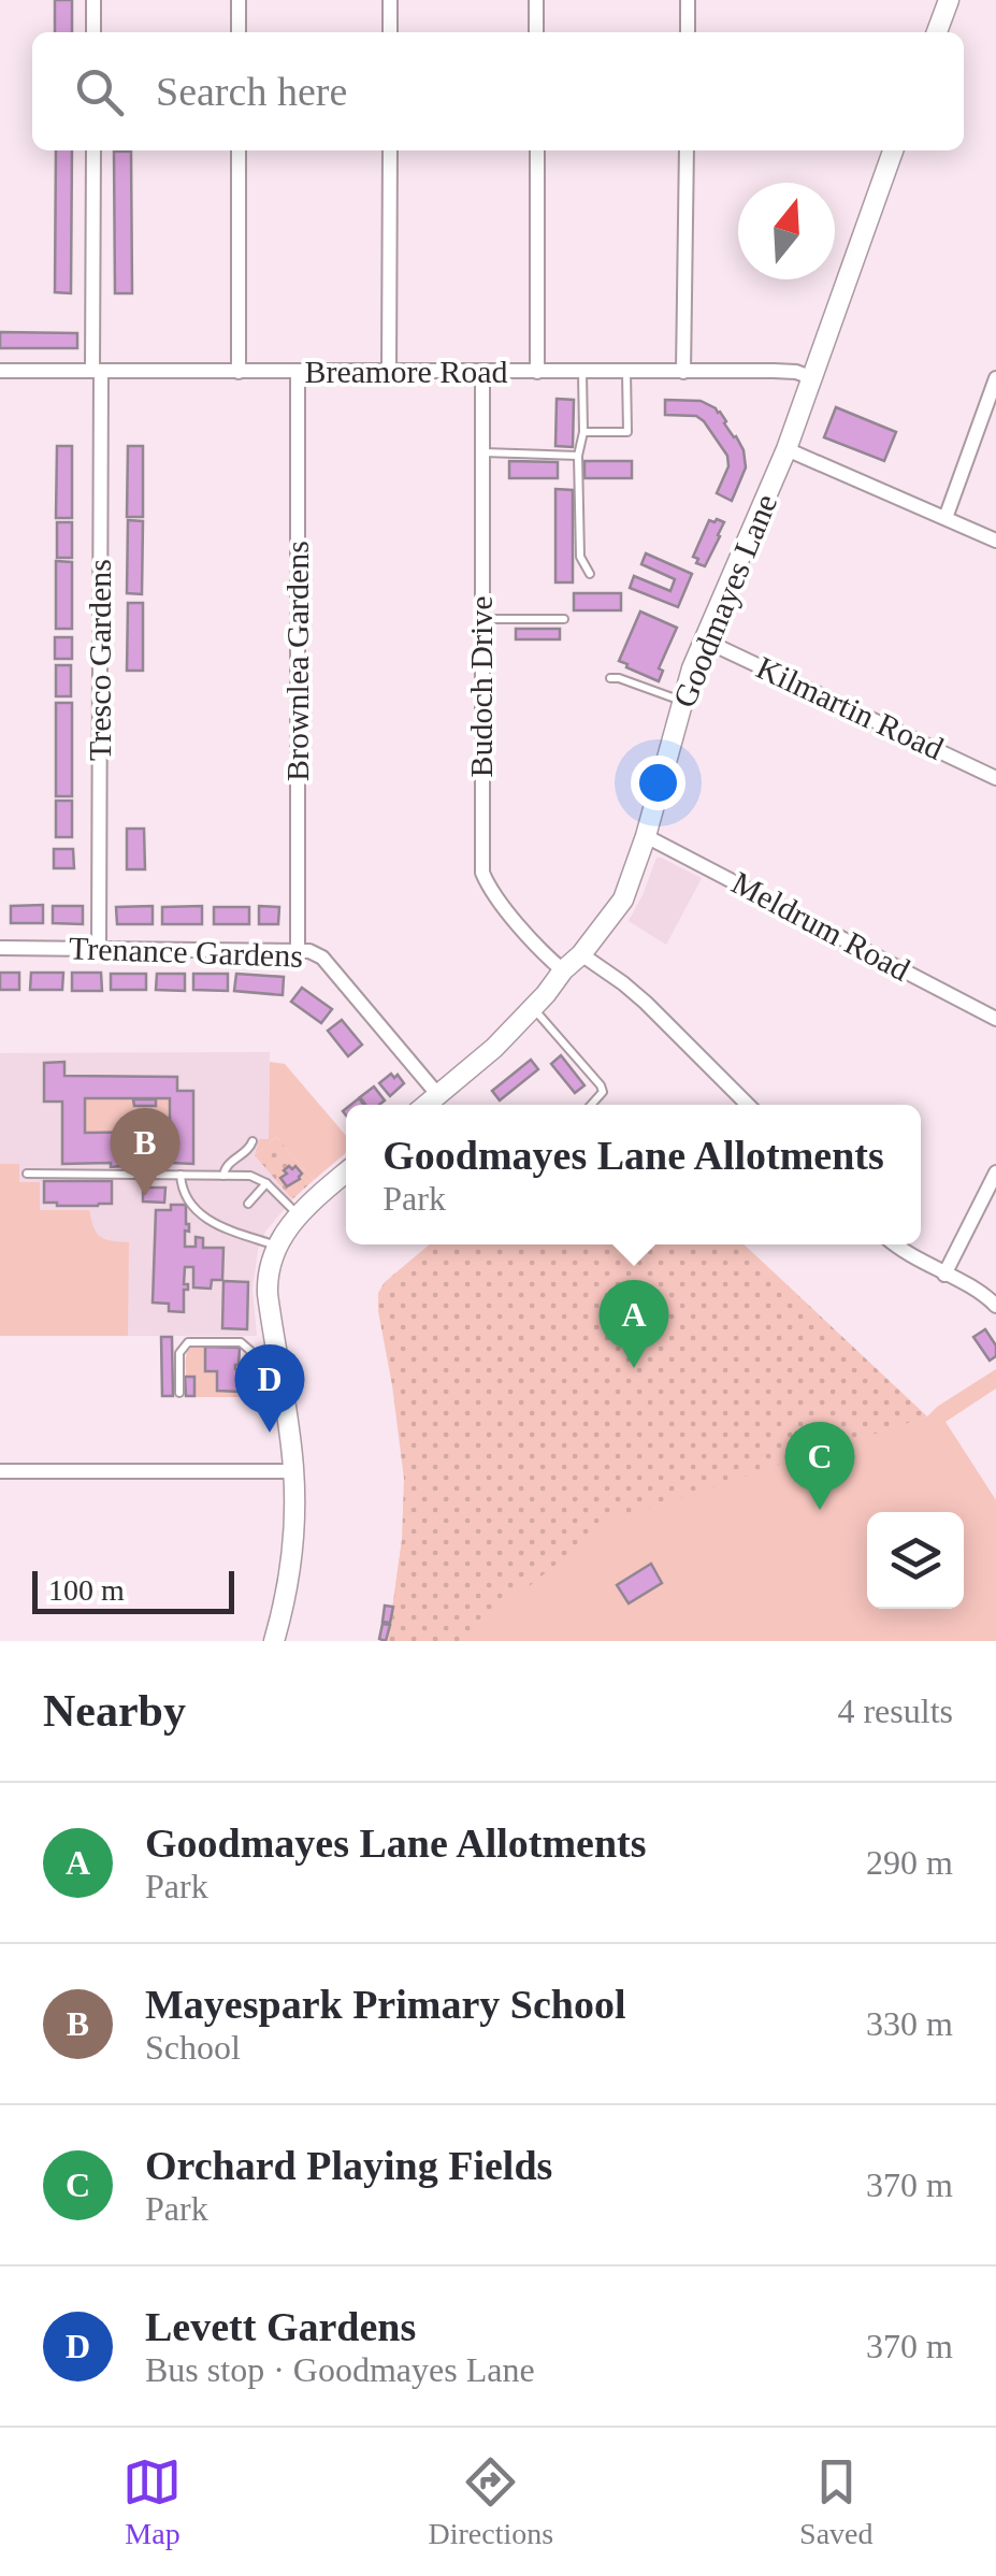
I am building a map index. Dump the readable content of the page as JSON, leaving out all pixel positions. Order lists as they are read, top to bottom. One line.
{"streets":{"main road":["Goodmayes Lane"],"street":["Breamore Road","Tresco Gardens","Brownlea Gardens","Budoch Drive","Kilmartin Road","Meldrum Road","Trenance Gardens"]},"crossings":[["Breamore Road","Goodmayes Lane"],["Breamore Road","Tresco Gardens"],["Breamore Road","Brownlea Gardens"],["Breamore Road","Budoch Drive"],["Goodmayes Lane","Budoch Drive"],["Goodmayes Lane","Kilmartin Road"],["Goodmayes Lane","Meldrum Road"],["Goodmayes Lane","Trenance Gardens"],["Tresco Gardens","Trenance Gardens"],["Brownlea Gardens","Trenance Gardens"]],"scale_bar":"100 m","north":"top","page":{"search":"Search here","popup":["Goodmayes Lane Allotments","Park"],"pins":["B","A","D","C"],"scale":"100 m","heading":["Nearby","4 results"],"list":[{"mark":"A","name":"Goodmayes Lane Allotments","note":"Park","value":"290 m"},{"mark":"B","name":"Mayespark Primary School","note":"School","value":"330 m"},{"mark":"C","name":"Orchard Playing Fields","note":"Park","value":"370 m"},{"mark":"D","name":"Levett Gardens","note":"Bus stop · Goodmayes Lane","value":"370 m"}],"nav":["Map","Directions","Saved"]}}
